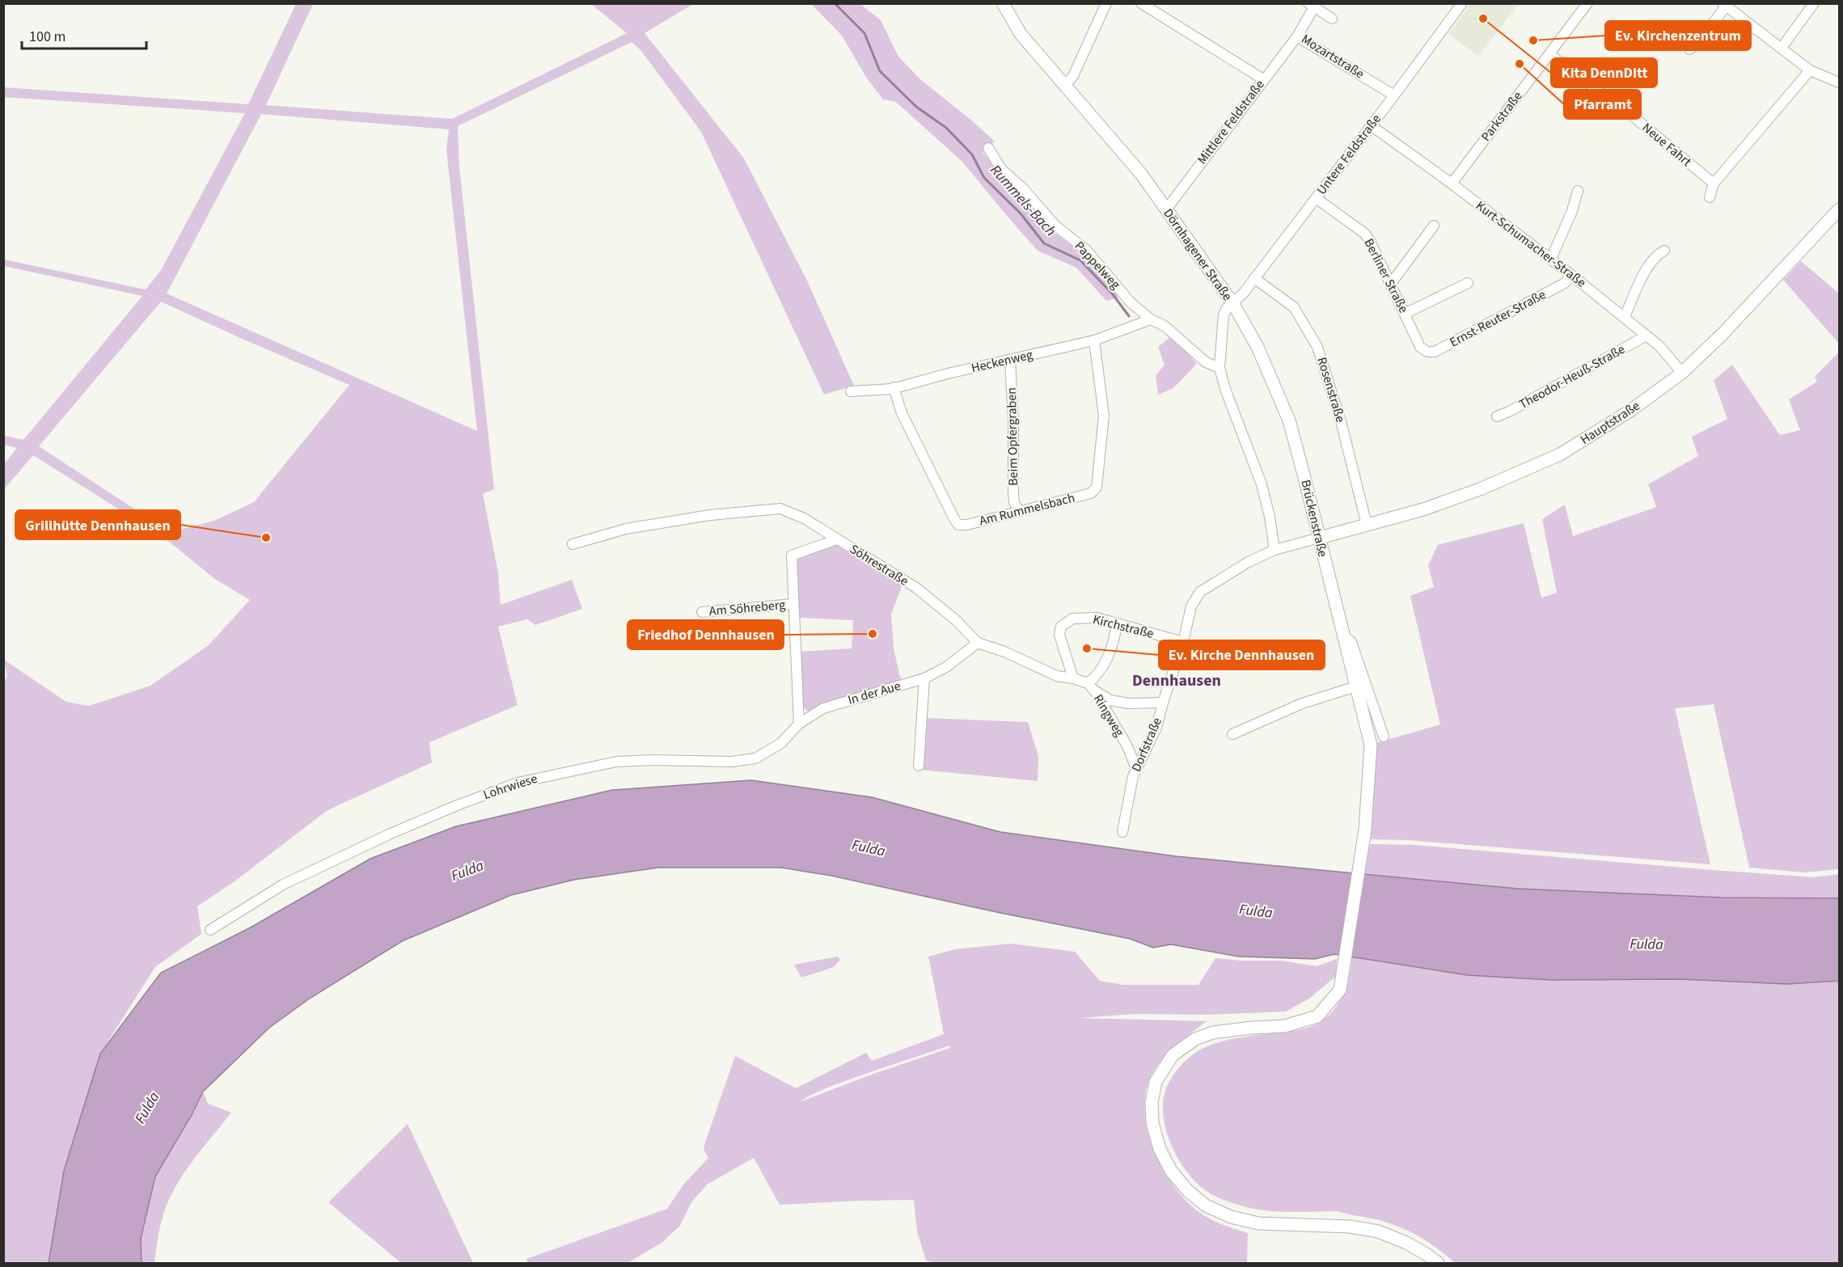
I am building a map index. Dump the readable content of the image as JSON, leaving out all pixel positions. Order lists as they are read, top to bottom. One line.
{"streets":{"street":["Mozartstraße","Parkstraße","Mittlere Feldstraße","Neue Fahrt","Untere Feldstraße","Kurt-Schumacher-Straße","Dörnhagener Straße","Pappelweg","Berliner Straße","Ernst-Reuter-Straße","Heckenweg","Theodor-Heuß-Straße","Rosenstraße","Hauptstraße","Beim Opfergraben","Am Rummelsbach","Brückenstraße","Söhrestraße","Am Söhreberg","Kirchstraße","In der Aue","Ringweg","Dorfstraße","Lohrwiese"]},"crossings":[["Mozartstraße","Mittlere Feldstraße"],["Mozartstraße","Untere Feldstraße"],["Parkstraße","Neue Fahrt"],["Parkstraße","Kurt-Schumacher-Straße"],["Mittlere Feldstraße","Dörnhagener Straße"],["Untere Feldstraße","Kurt-Schumacher-Straße"],["Untere Feldstraße","Dörnhagener Straße"],["Untere Feldstraße","Berliner Straße"],["Untere Feldstraße","Rosenstraße"],["Untere Feldstraße","Brückenstraße"],["Kurt-Schumacher-Straße","Ernst-Reuter-Straße"],["Kurt-Schumacher-Straße","Theodor-Heuß-Straße"],["Kurt-Schumacher-Straße","Hauptstraße"],["Dörnhagener Straße","Pappelweg"],["Dörnhagener Straße","Brückenstraße"],["Dörnhagener Straße","Dorfstraße"],["Pappelweg","Heckenweg"],["Berliner Straße","Ernst-Reuter-Straße"],["Heckenweg","Beim Opfergraben"],["Heckenweg","Am Rummelsbach"],["Rosenstraße","Hauptstraße"],["Hauptstraße","Brückenstraße"],["Hauptstraße","Dorfstraße"],["Beim Opfergraben","Am Rummelsbach"],["Brückenstraße","Dorfstraße"],["Söhrestraße","Kirchstraße"],["Söhrestraße","In der Aue"],["Söhrestraße","Ringweg"],["Söhrestraße","Dorfstraße"],["Kirchstraße","Dorfstraße"],["In der Aue","Lohrwiese"],["Ringweg","Dorfstraße"]],"districts":["Dennhausen"],"water":["Rummels-Bach","Fulda"],"places":["Kita DennDitt","Ev. Kirchenzentrum","Pfarramt","Grillhütte Dennhausen","Friedhof Dennhausen","Ev. Kirche Dennhausen"],"scale_bar":"100 m"}
